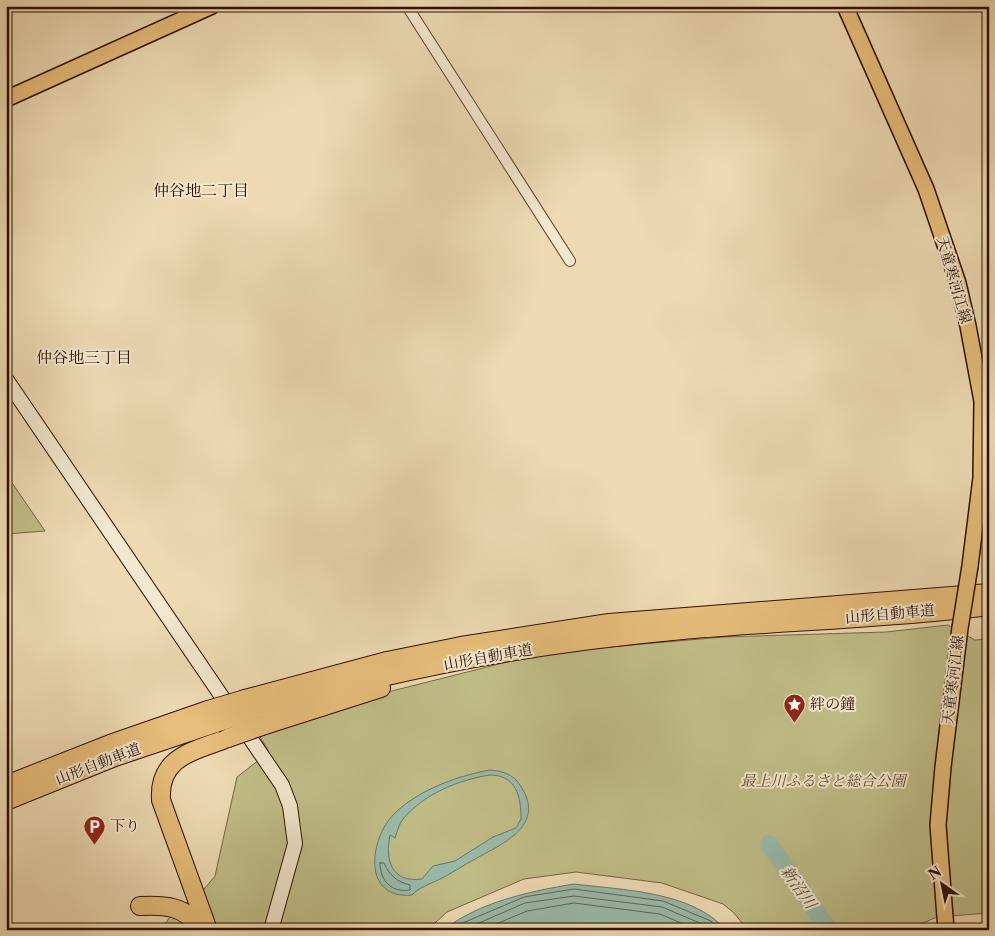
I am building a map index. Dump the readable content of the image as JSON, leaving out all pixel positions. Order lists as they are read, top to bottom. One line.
{"streets":{"highway":["山形自動車道"],"main road":["天童寒河江線"]},"districts":["仲谷地二丁目","仲谷地三丁目"],"water":["新沼川"],"parks":["最上川ふるさと総合公園"],"places":{"place":["絆の鐘"],"parking":["下り"]},"north":"top left"}
